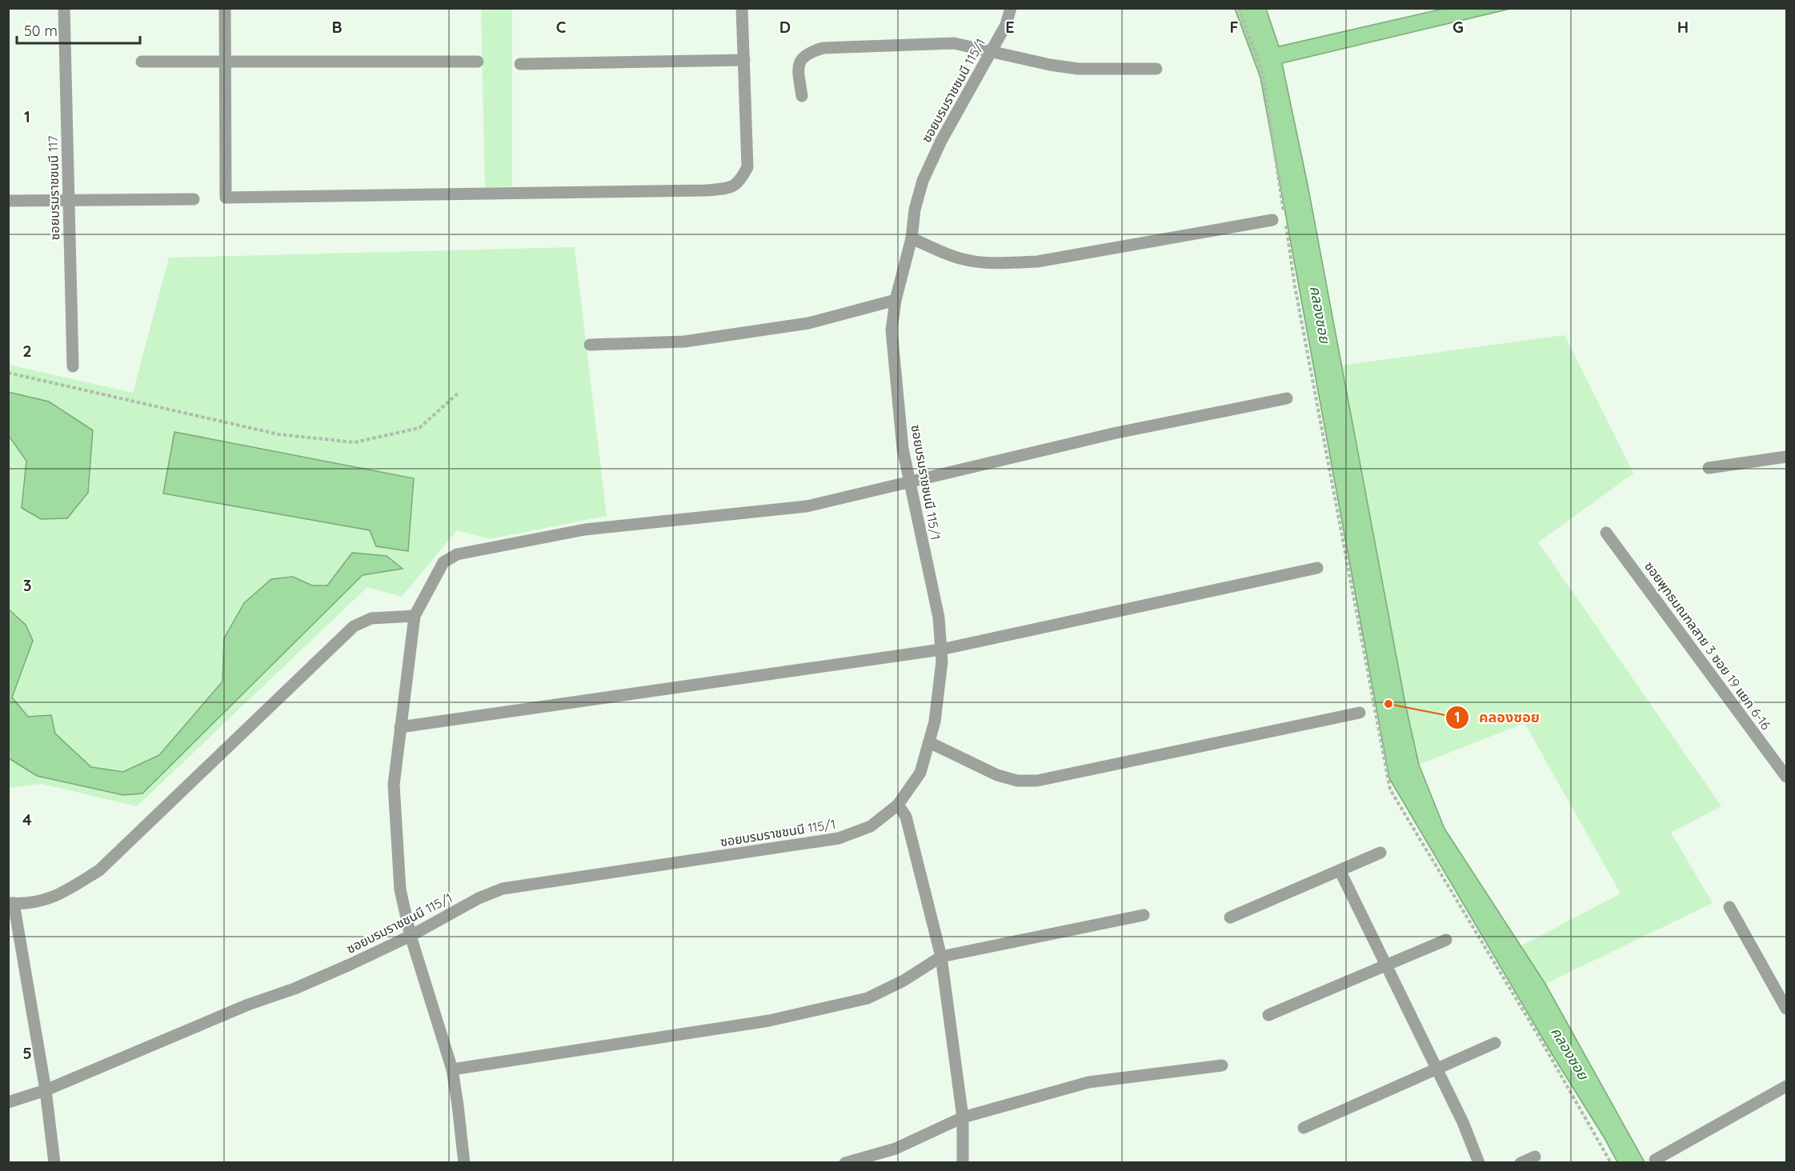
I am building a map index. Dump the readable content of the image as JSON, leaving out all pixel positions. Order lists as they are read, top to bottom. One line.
{"streets":{"street":["ซอยบรมราชชนนี 115/1","ซอยบรมราชชนนี 117","ซอยพุทธมณฑลสาย 3 ซอย 19 แยก 6-16"]},"water":["คลองซอย"],"places":["คลองซอย"],"scale_bar":"50 m","grid":{"columns":["B","C","D","E","F","G","H"],"rows":["1","2","3","4","5"]}}
